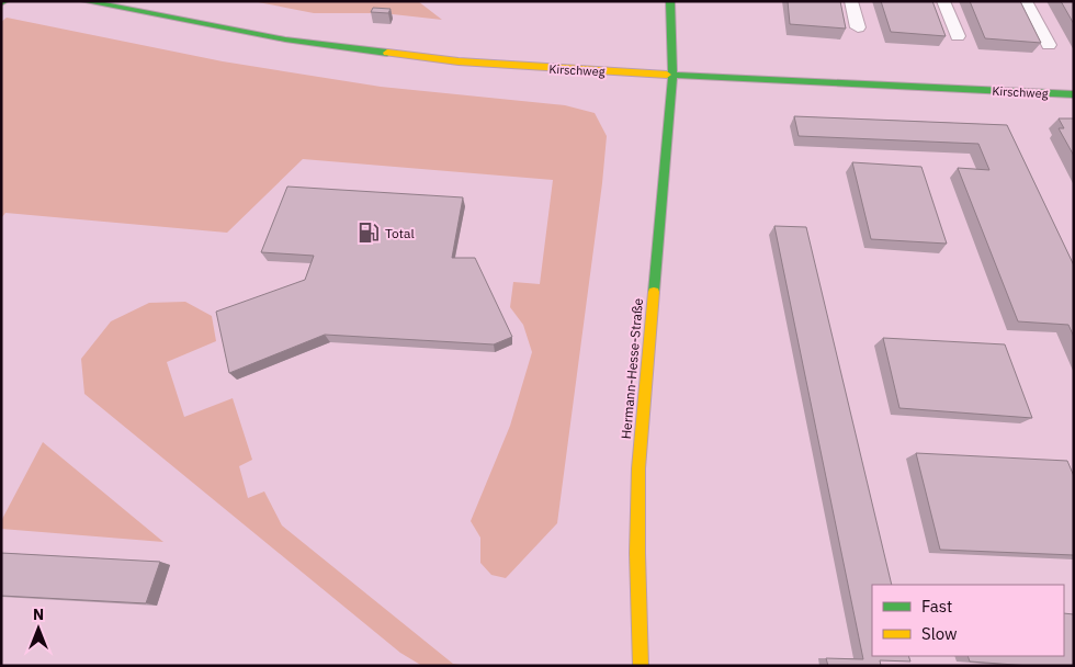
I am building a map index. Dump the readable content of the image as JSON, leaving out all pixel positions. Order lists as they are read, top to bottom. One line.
{"streets":{"main road":["Kirschweg","Hermann-Hesse-Straße"]},"crossings":[["Kirschweg","Hermann-Hesse-Straße"]],"places":{"fuel station":["Total"]},"legend":["Fast","Slow"],"north":"top"}
